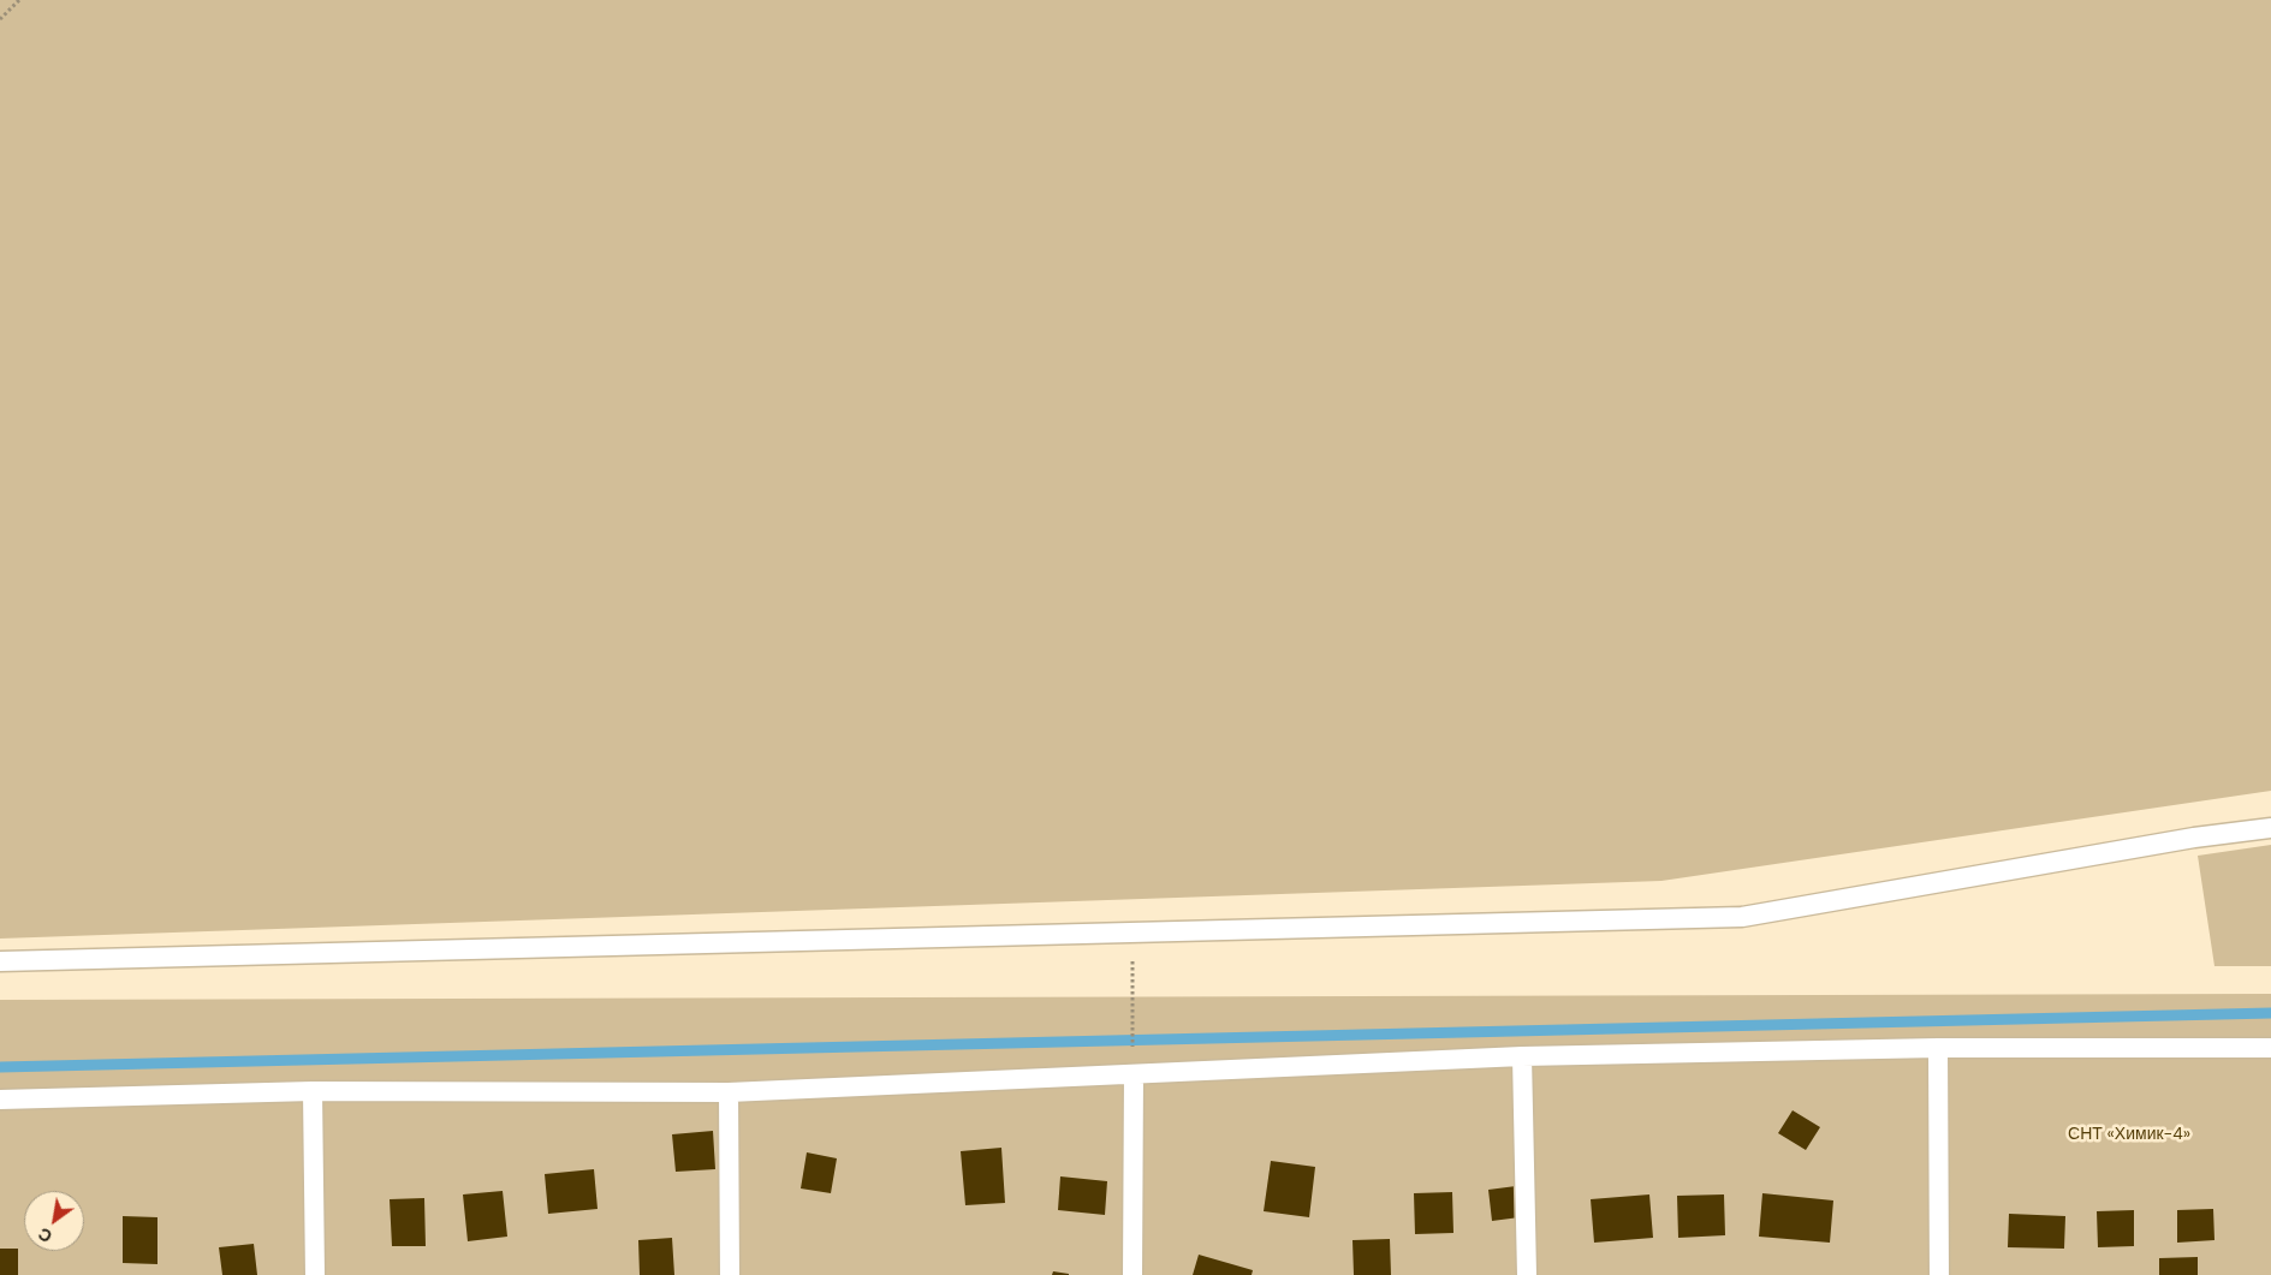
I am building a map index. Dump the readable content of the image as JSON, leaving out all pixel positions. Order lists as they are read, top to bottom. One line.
{"parks":["СНТ «Химик-4»"],"north":"bottom left"}
